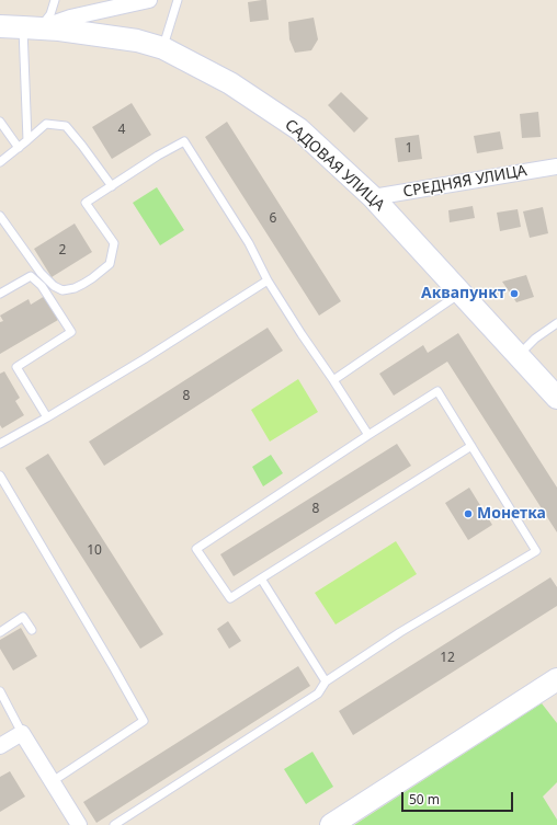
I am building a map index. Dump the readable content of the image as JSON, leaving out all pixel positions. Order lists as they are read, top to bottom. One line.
{"streets":{"main road":["САДОВАЯ УЛИЦА"],"street":["СРЕДНЯЯ УЛИЦА"]},"crossings":[["САДОВАЯ УЛИЦА","СРЕДНЯЯ УЛИЦА"]],"places":["Аквапункт","Монетка"],"house_numbers":["4","1","6","2","8","8","10","12"],"scale_bar":"50 m"}
